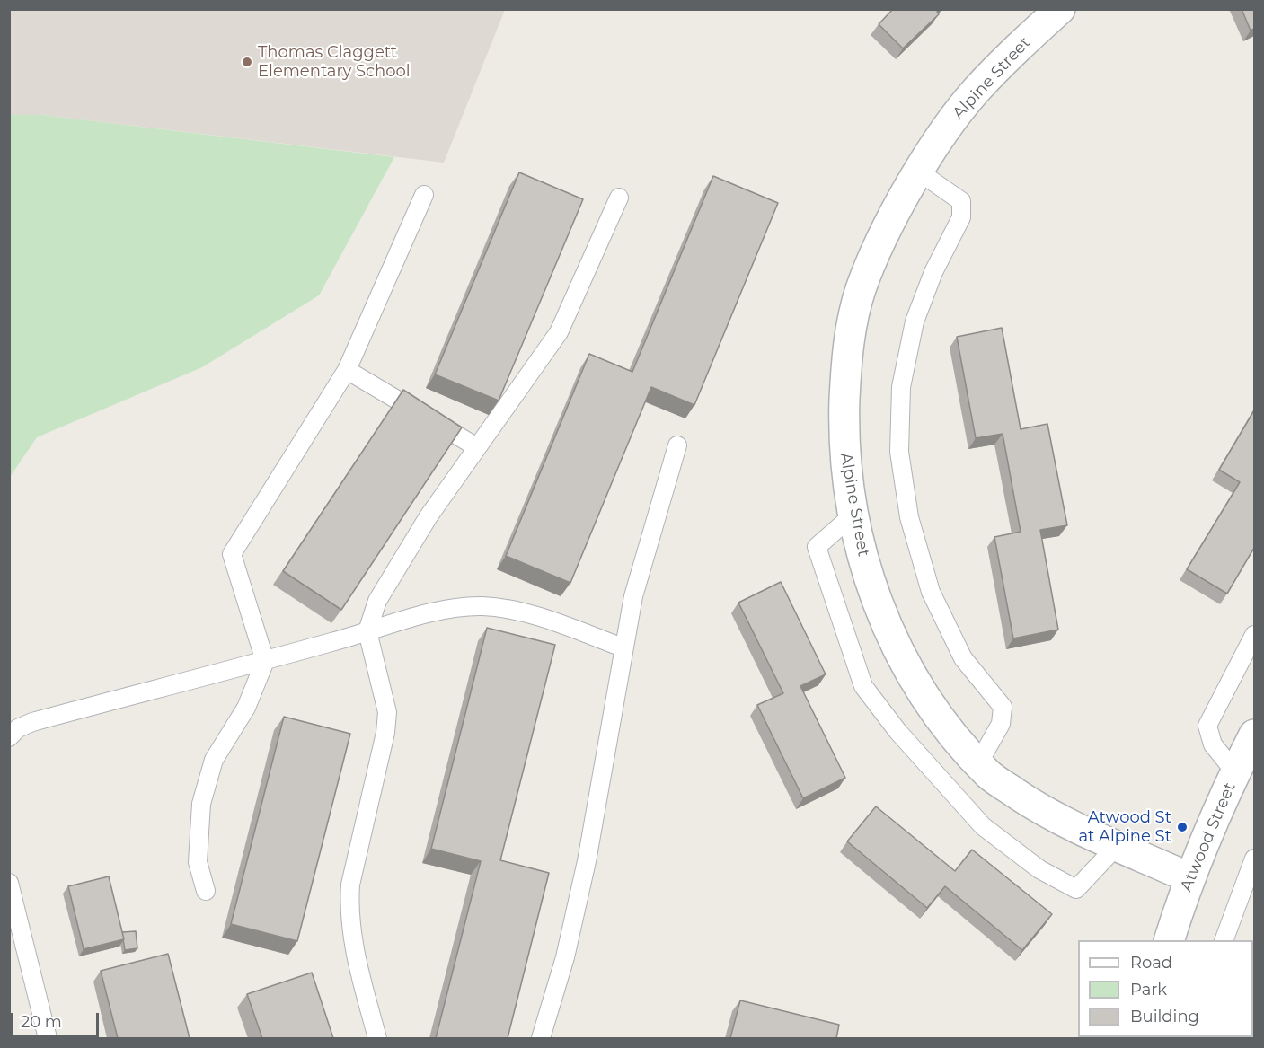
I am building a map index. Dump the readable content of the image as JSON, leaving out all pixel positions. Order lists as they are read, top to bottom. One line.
{"streets":{"street":["Alpine Street","Atwood Street"]},"crossings":[["Alpine Street","Atwood Street"]],"places":["Thomas Claggett Elementary School","Atwood St at Alpine St"],"legend":["Road","Park","Building"],"scale_bar":"20 m"}
